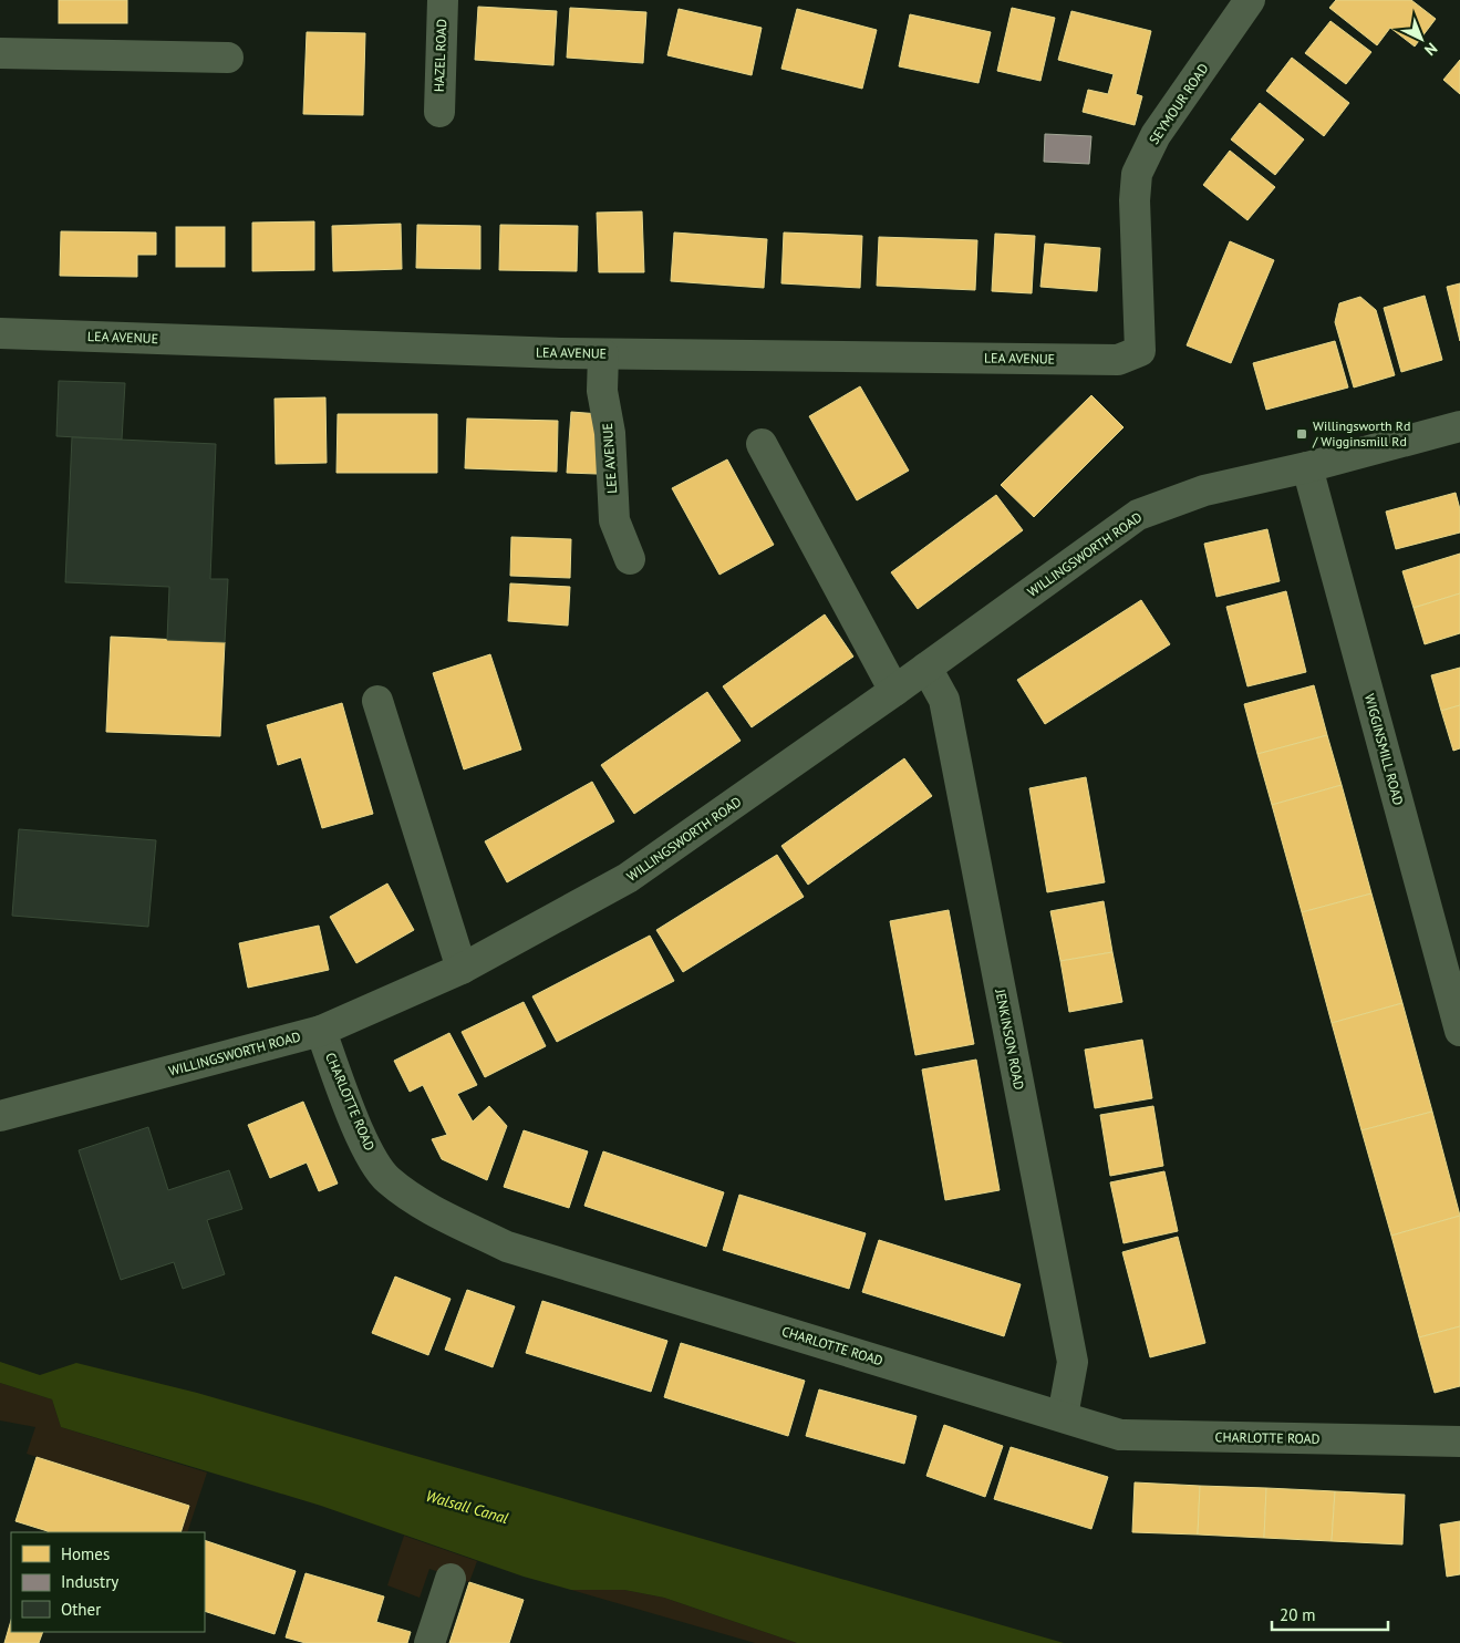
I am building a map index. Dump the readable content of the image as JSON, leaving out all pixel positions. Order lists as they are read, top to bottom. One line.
{"streets":{"street":["HAZEL ROAD","SEYMOUR ROAD","LEA AVENUE","LEE AVENUE","WILLINGSWORTH ROAD","WIGGINSMILL ROAD","JENKINSON ROAD","CHARLOTTE ROAD"]},"crossings":[["SEYMOUR ROAD","LEA AVENUE"],["LEA AVENUE","LEE AVENUE"],["WILLINGSWORTH ROAD","WIGGINSMILL ROAD"],["WILLINGSWORTH ROAD","JENKINSON ROAD"],["WILLINGSWORTH ROAD","CHARLOTTE ROAD"],["JENKINSON ROAD","CHARLOTTE ROAD"]],"water":["Walsall Canal"],"places":{"transit":["Willingsworth Rd / Wigginsmill Rd"]},"legend":["Homes","Industry","Other"],"scale_bar":"20 m","north":"bottom right"}
